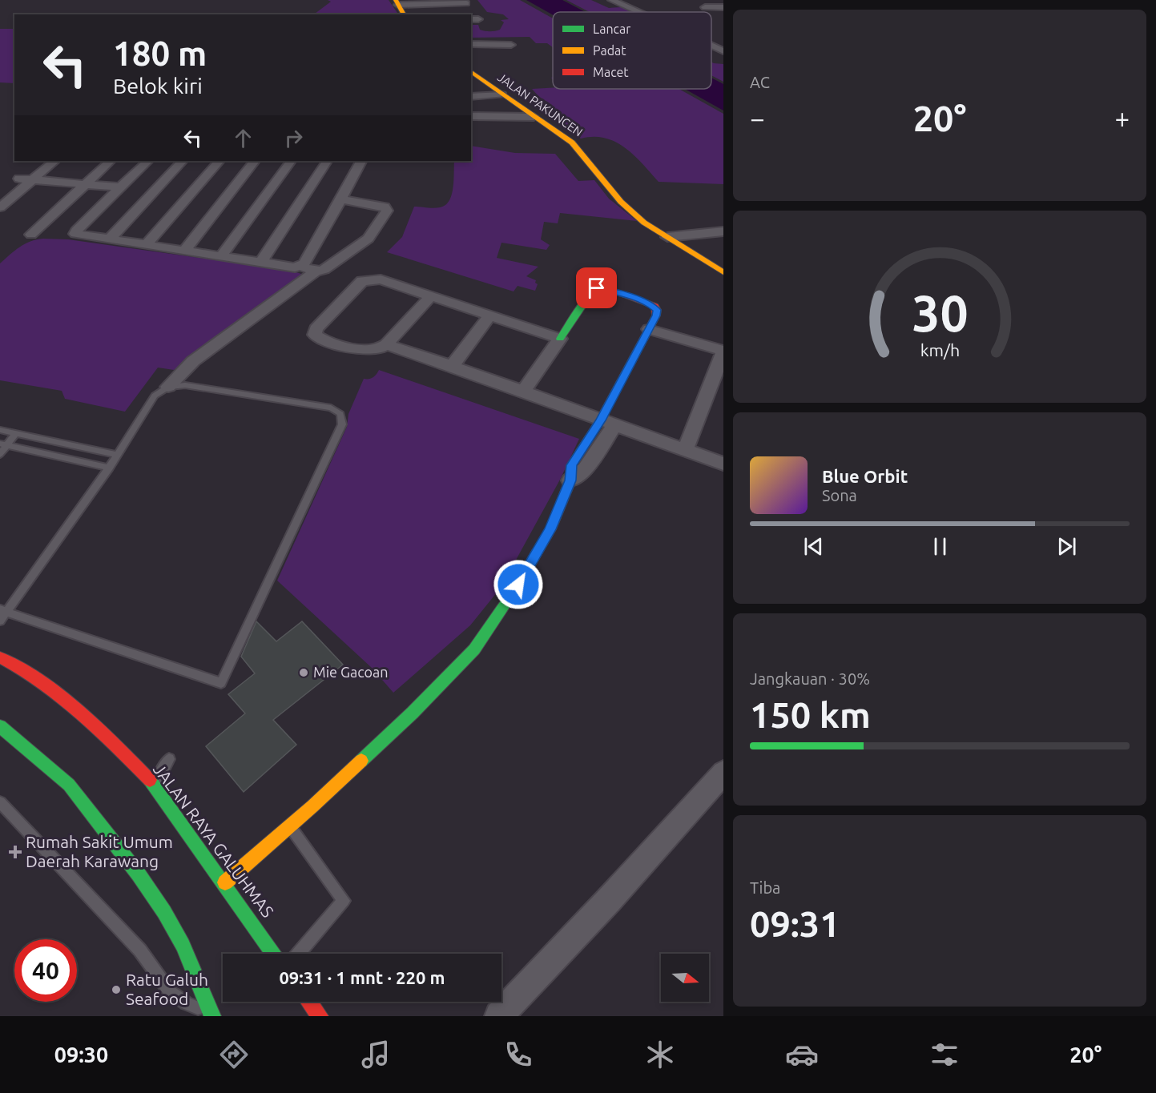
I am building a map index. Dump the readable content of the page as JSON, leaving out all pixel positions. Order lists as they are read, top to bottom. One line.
{"streets":{"street":["JALAN PAKUNCEN","JALAN RAYA GALUHMAS"]},"places":{"other":["Mie Gacoan","Ratu Galuh Seafood"],"health":["Rumah Sakit Umum Daerah Karawang"]},"legend":["Lancar","Padat","Macet"],"north":"right","page":{"tile":["AC",["Jangkauan · 30%","150 km"],["Tiba","09:31"]],"turn":["180 m","Belok kiri"],"heat":["−","20°","+"],"song":["Blue Orbit","Sona"],"limit":"40","trip":"09:31 · 1 mnt · 220 m","tabs":["09:30","20°"],"gauge":["30","km/h"]}}
